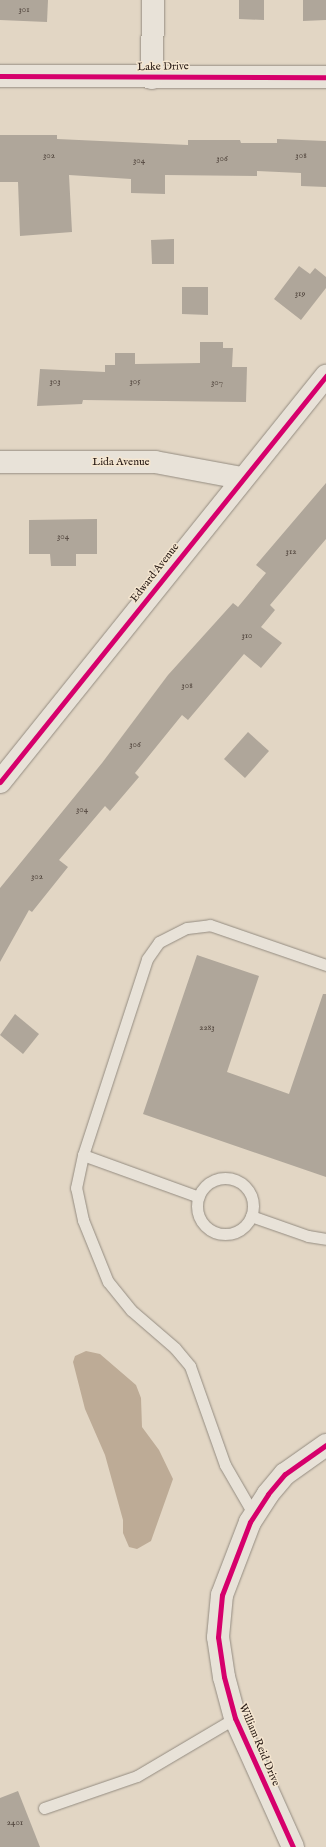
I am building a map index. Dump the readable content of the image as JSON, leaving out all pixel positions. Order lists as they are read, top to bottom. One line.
{"streets":{"street":["Lake Drive","Lida Avenue","Edward Avenue","William Reid Drive"]},"crossings":[["Lida Avenue","Edward Avenue"]],"house_numbers":["301","302","308","306","304","319","303","305","307","304","312","310","308","306","304","302","2283","2401"]}
